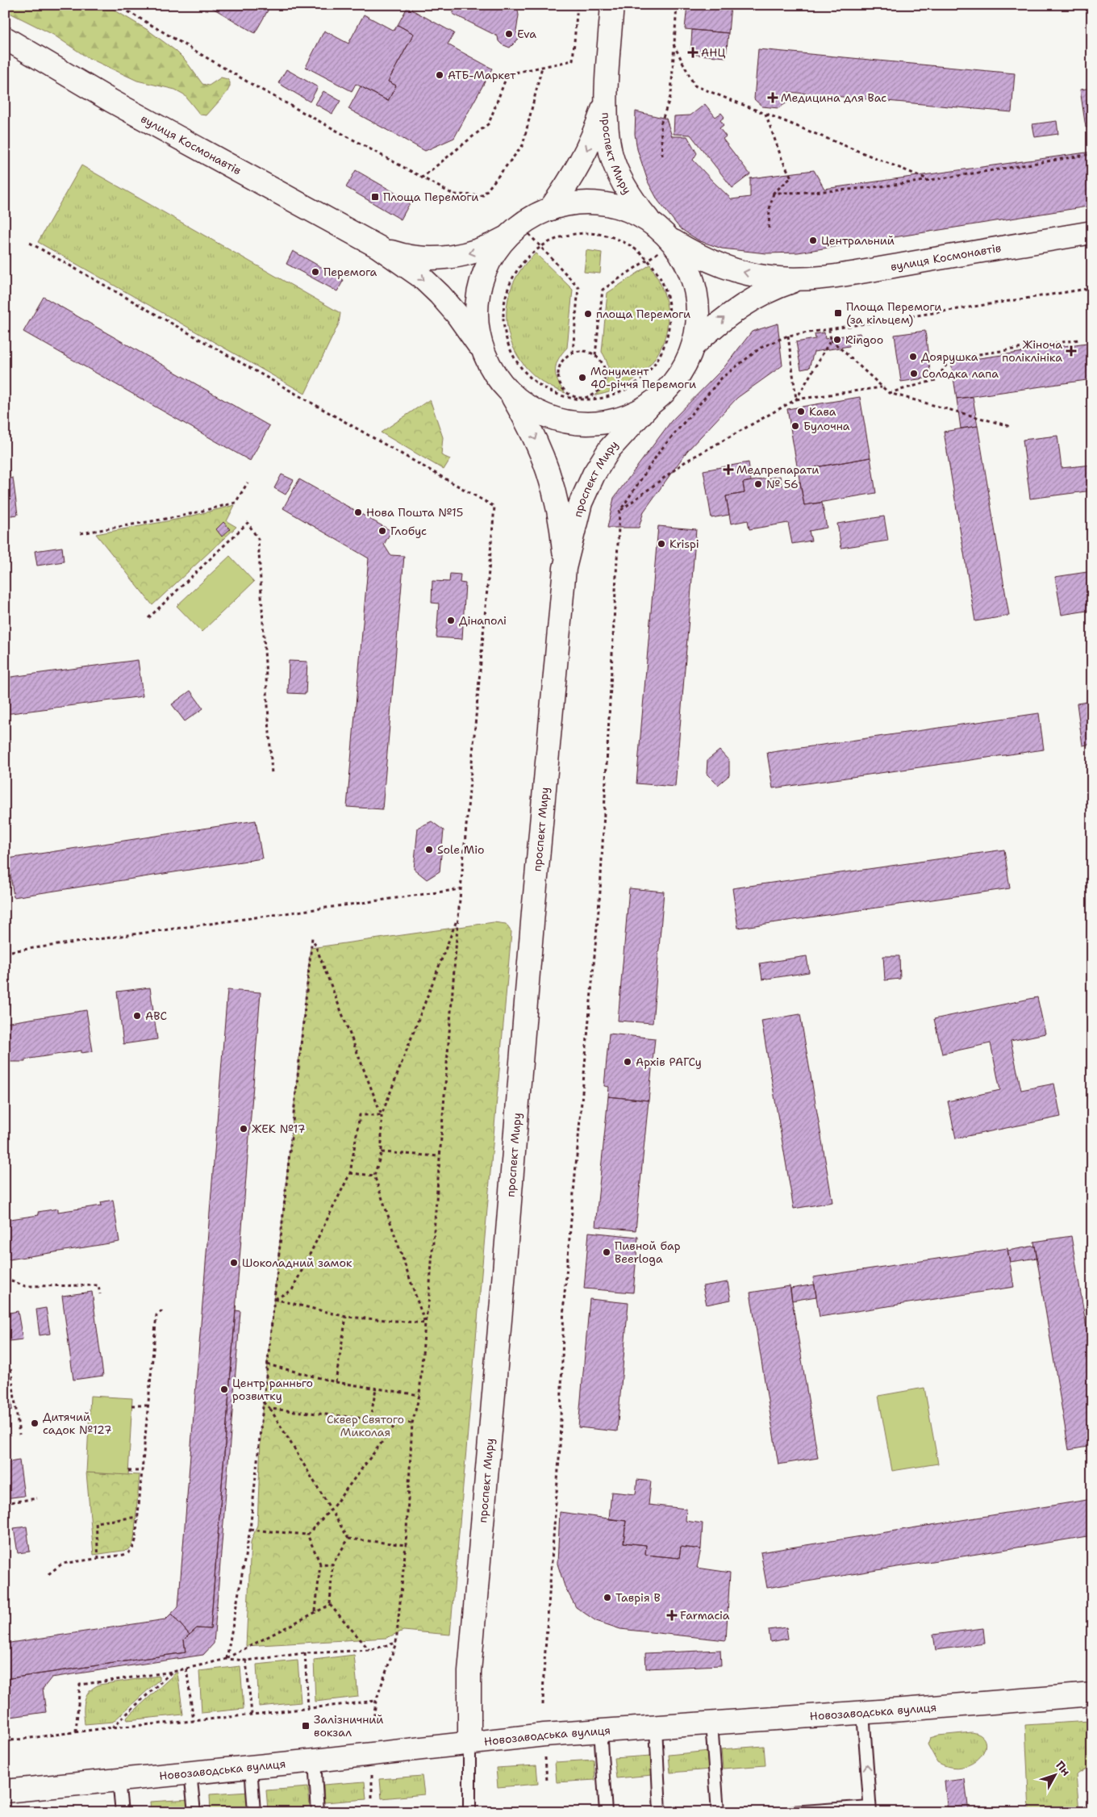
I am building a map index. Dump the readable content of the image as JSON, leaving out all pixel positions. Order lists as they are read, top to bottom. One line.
{"streets":{"main road":["вулиця Космонавтів","проспект Миру","Новозаводська вулиця"]},"crossings":[["вулиця Космонавтів","проспект Миру"],["проспект Миру","Новозаводська вулиця"]],"parks":["Сквер Святого Миколая"],"places":{"other":["Eva","АТБ-Маркет","Центральний","Перемога","площа Перемоги","Ringoo","Доярушка","Солодка лапа","Монумент 40-річчя Перемоги","Кава","Булочна","№ 56","Нова Пошта №15","Глобус","Krispi","Дінаполі","Sole Mio","ABC","Архів РАГСу","ЖЕК №17","Пивной бар Beerloga","Шоколадний замок","Центр ранньго розвитку","Дитячий садок №127","Таврія В"],"health":["АНЦ","Медицина для Вас","Жіноча поліклініка","Медпрепарати","Farmacia"],"transit":["Площа Перемоги","Площа Перемоги (за кільцем)","Залізничний вокзал"]},"north":"top right"}
